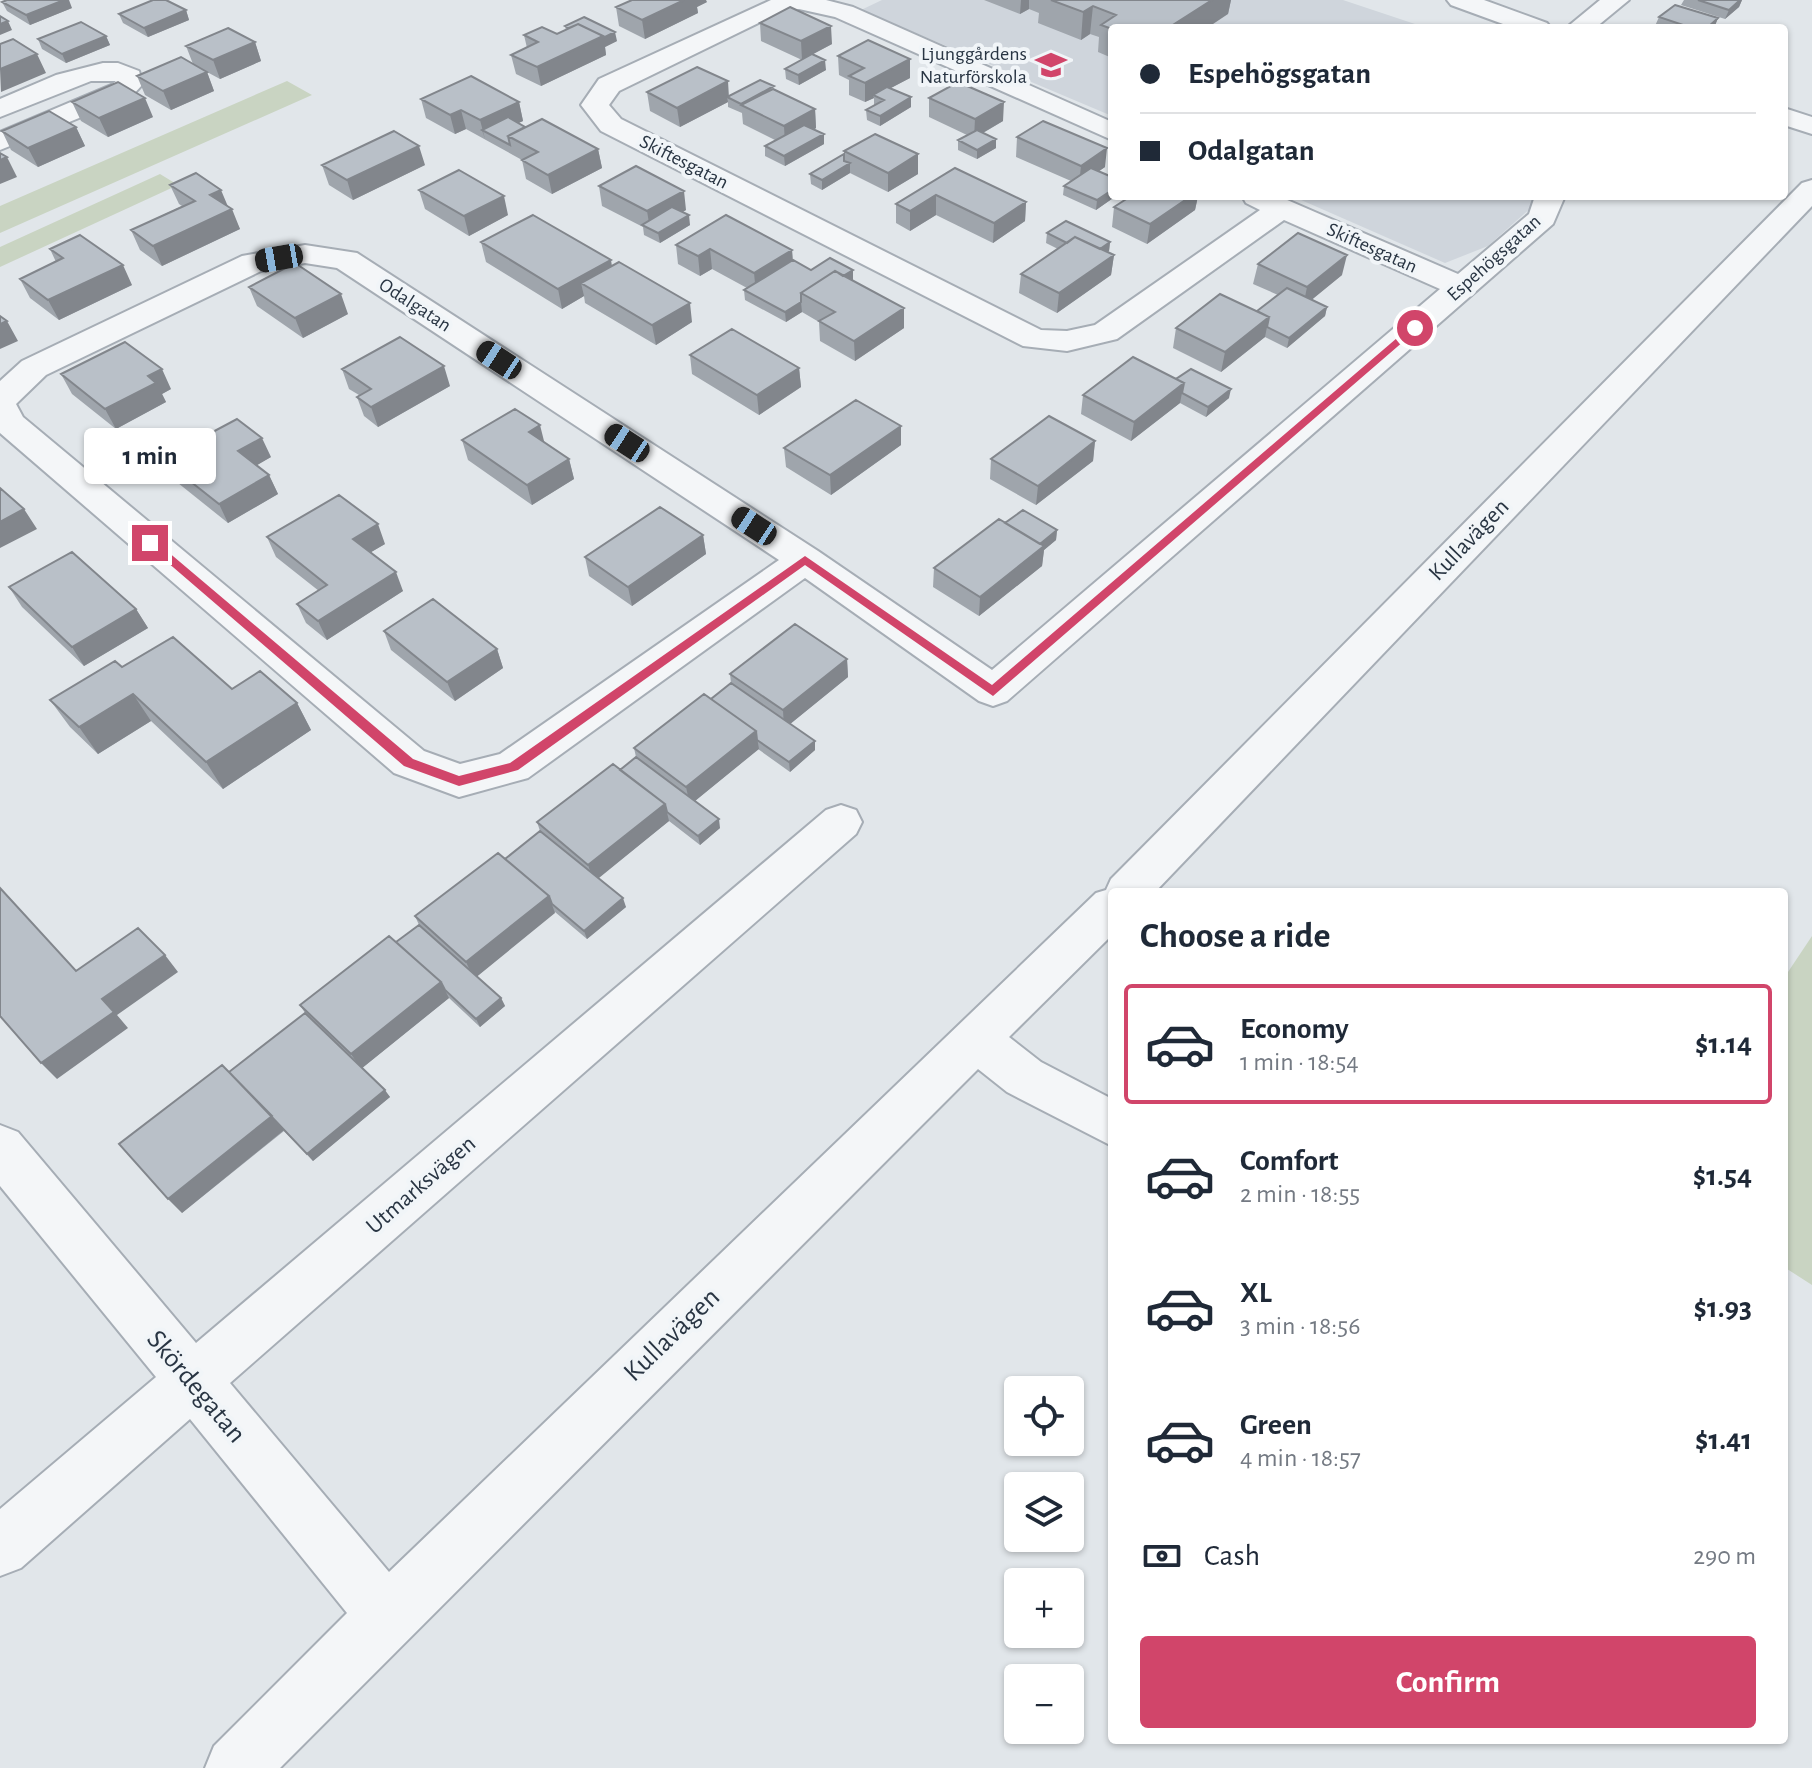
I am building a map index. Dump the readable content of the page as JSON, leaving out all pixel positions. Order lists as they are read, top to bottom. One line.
{"streets":{"street":["Skiftesgatan","Espehögsgatan","Odalgatan","Kullavägen","Utmarksvägen","Skördegatan"]},"crossings":[["Skiftesgatan","Espehögsgatan"],["Espehögsgatan","Odalgatan"],["Kullavägen","Skördegatan"],["Utmarksvägen","Skördegatan"]],"places":{"school or university":["Ljunggårdens Naturförskola"]},"page":{"banner":["Espehögsgatan","Odalgatan"],"bubble":"1 min","heading":"Choose a ride","list":[{"name":"Economy","note":"1 min · 18:54","value":"$1.14"},{"name":"Comfort","note":"2 min · 18:55","value":"$1.54"},{"name":"XL","note":"3 min · 18:56","value":"$1.93"},{"name":"Green","note":"4 min · 18:57","value":"$1.41"}],"map_buttons":["+","−"],"pay":["Cash","290 m"],"buttons":"Confirm"}}
